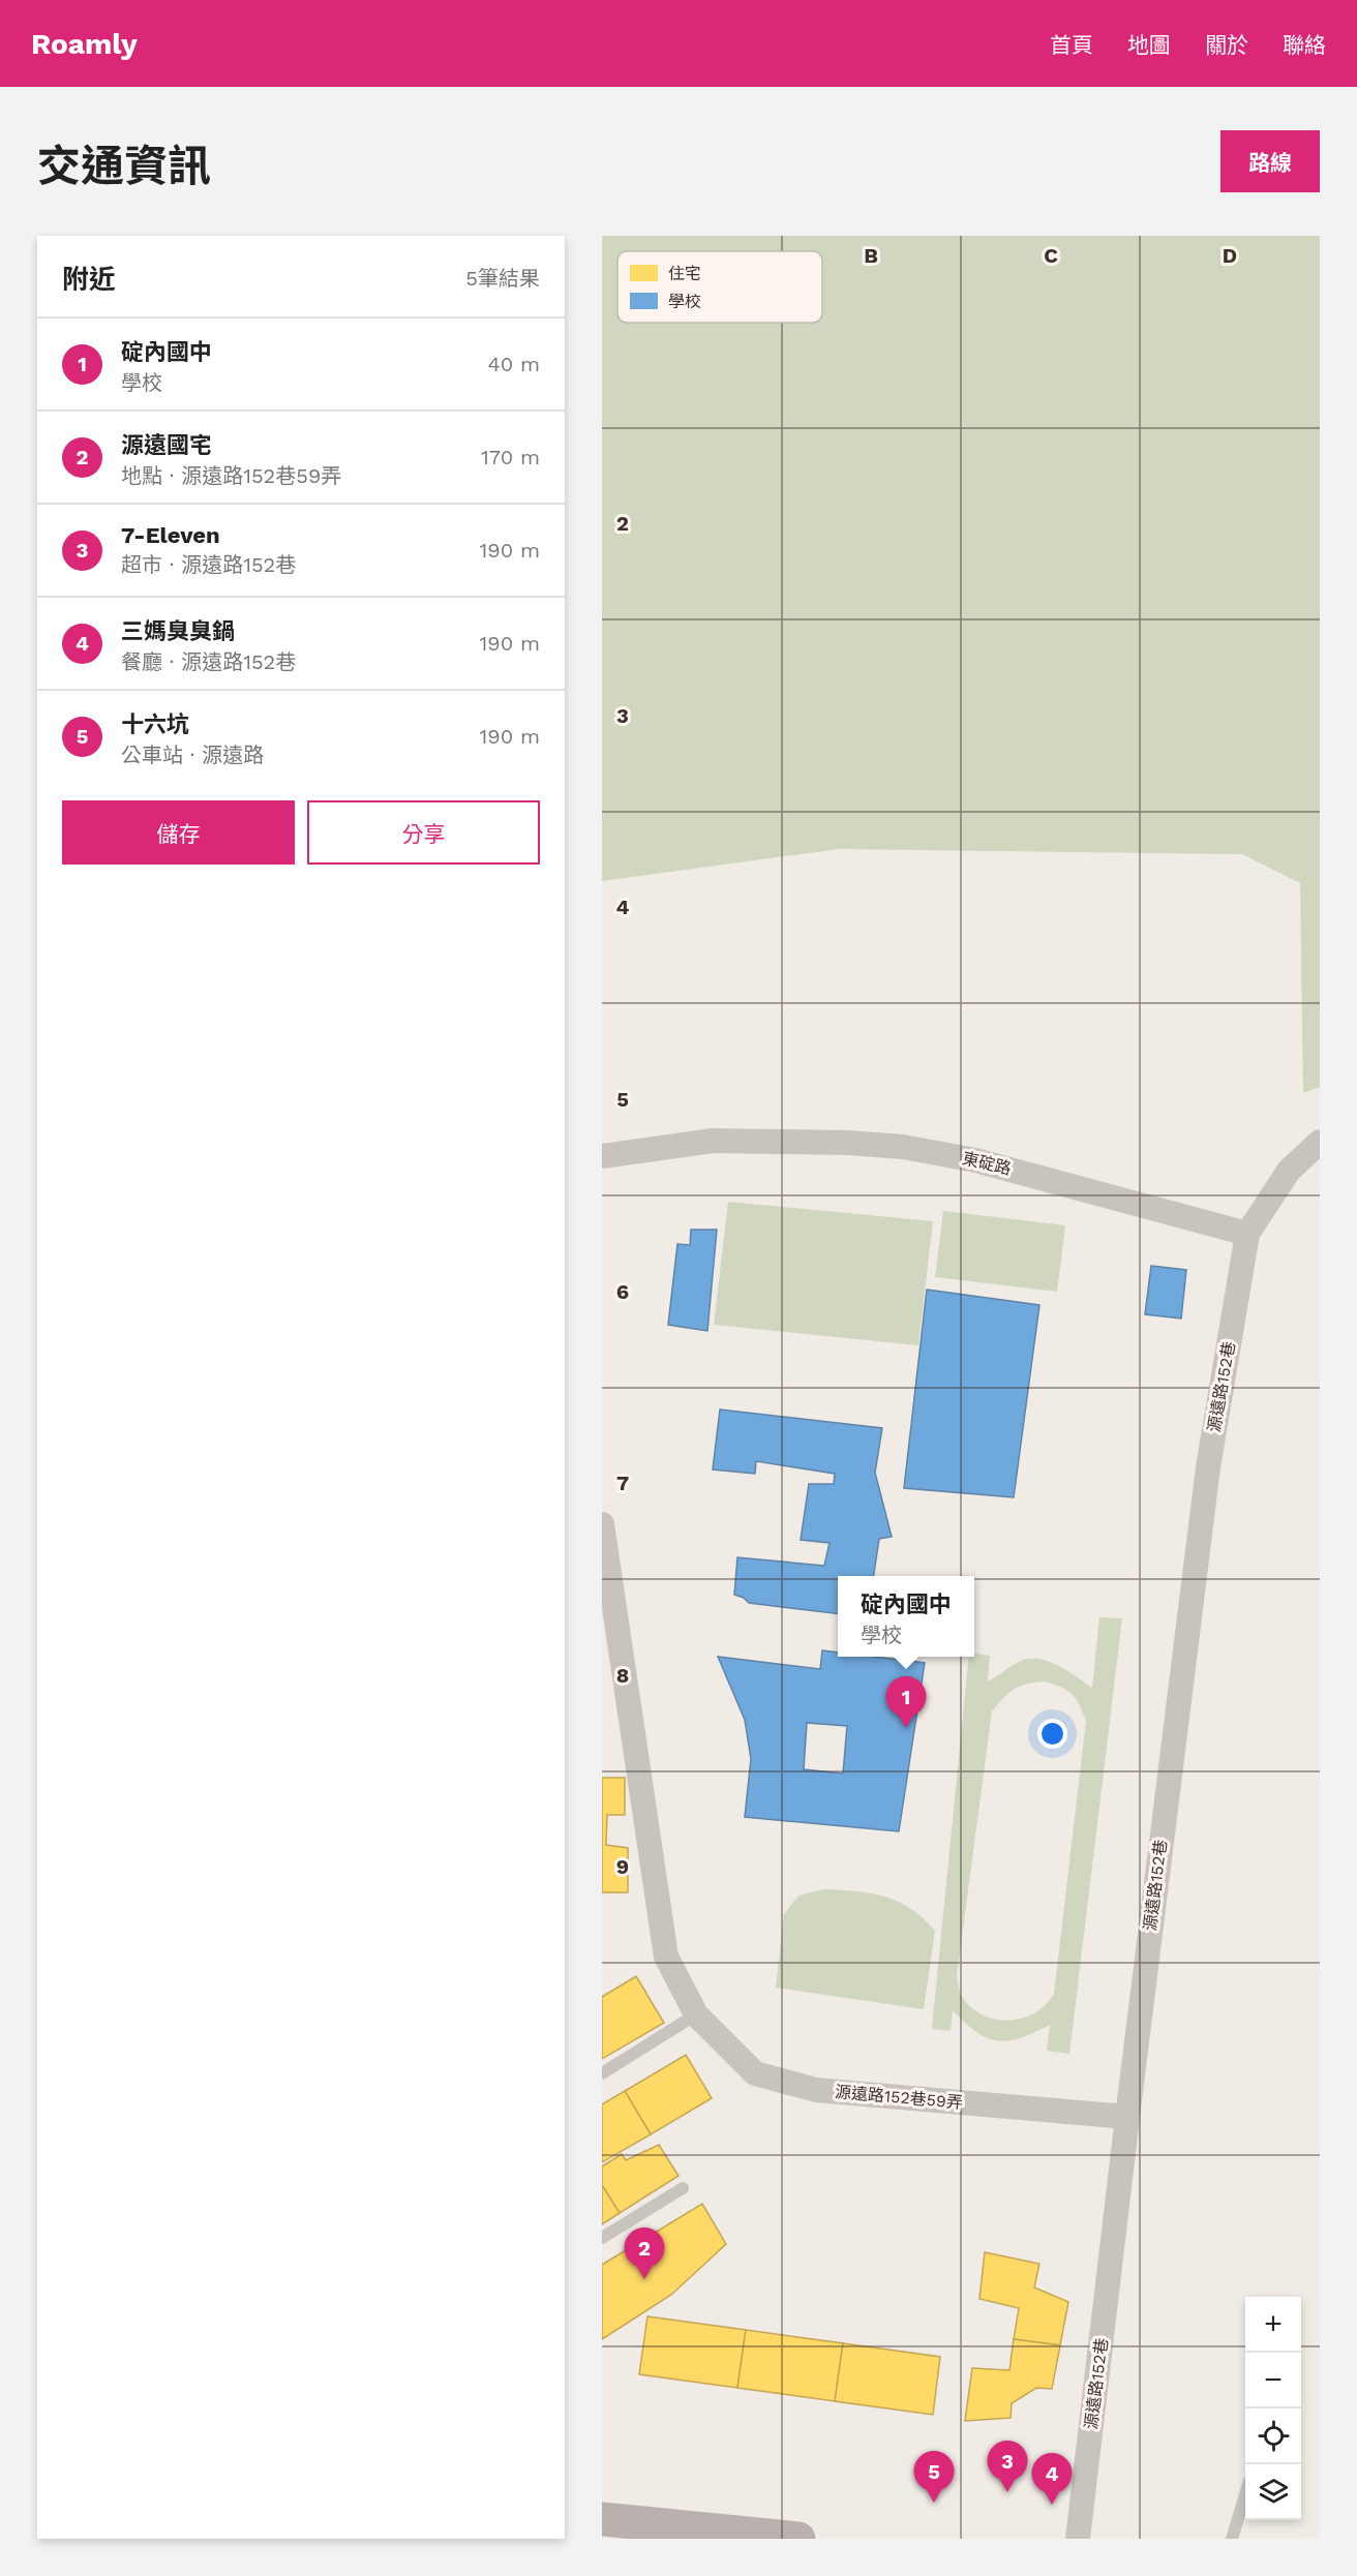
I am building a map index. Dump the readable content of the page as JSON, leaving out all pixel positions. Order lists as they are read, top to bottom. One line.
{"streets":{"street":["東碇路","源遠路152巷","源遠路152巷59弄"]},"crossings":[["東碇路","源遠路152巷"],["源遠路152巷","源遠路152巷59弄"]],"legend":["住宅","學校"],"page":{"header":"Roamly","nav":["首頁","地圖","關於","聯絡"],"title":"交通資訊","buttons":["路線",["儲存","分享"]],"heading":["附近","5筆結果"],"list":[{"mark":"1","name":"碇內國中","note":"學校","value":"40 m"},{"mark":"2","name":"源遠國宅","note":"地點 · 源遠路152巷59弄","value":"170 m"},{"mark":"3","name":"7-Eleven","note":"超市 · 源遠路152巷","value":"190 m"},{"mark":"4","name":"三媽臭臭鍋","note":"餐廳 · 源遠路152巷","value":"190 m"},{"mark":"5","name":"十六坑","note":"公車站 · 源遠路","value":"190 m"}],"popup":["碇內國中","學校"],"pins":["1","2","3","5","4"],"map_buttons":["+","−"]},"grid":{"columns":["B","C","D"],"rows":["2","3","4","5","6","7","8","9"]}}
